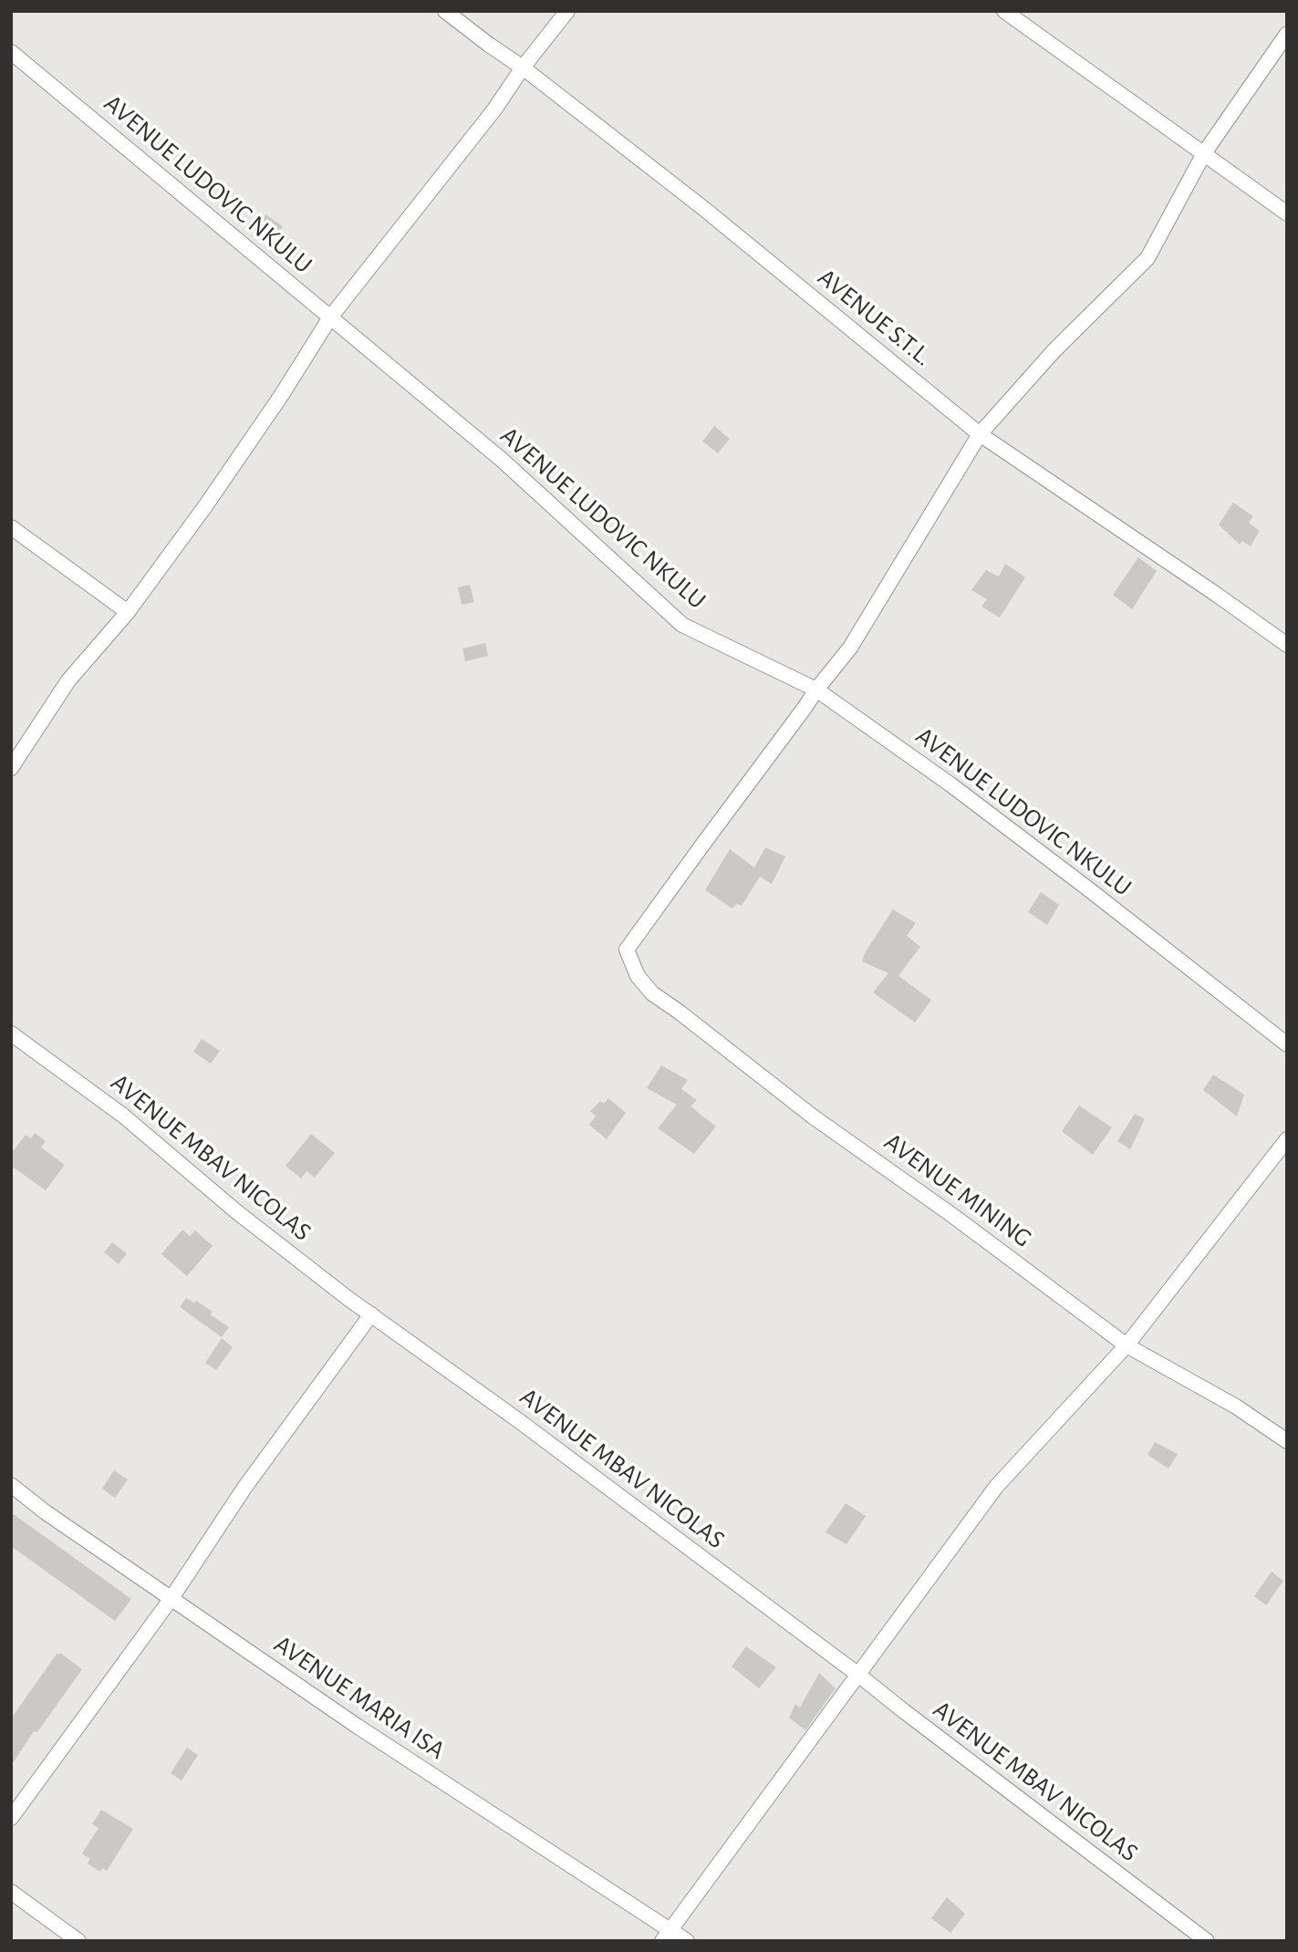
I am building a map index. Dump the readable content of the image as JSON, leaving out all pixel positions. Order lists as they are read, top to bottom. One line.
{"streets":{"street":["AVENUE LUDOVIC NKULU","AVENUE S.T.L.","AVENUE MBAV NICOLAS","AVENUE MINING","AVENUE MARIA ISA"]},"crossings":[["AVENUE LUDOVIC NKULU","AVENUE MINING"]]}
